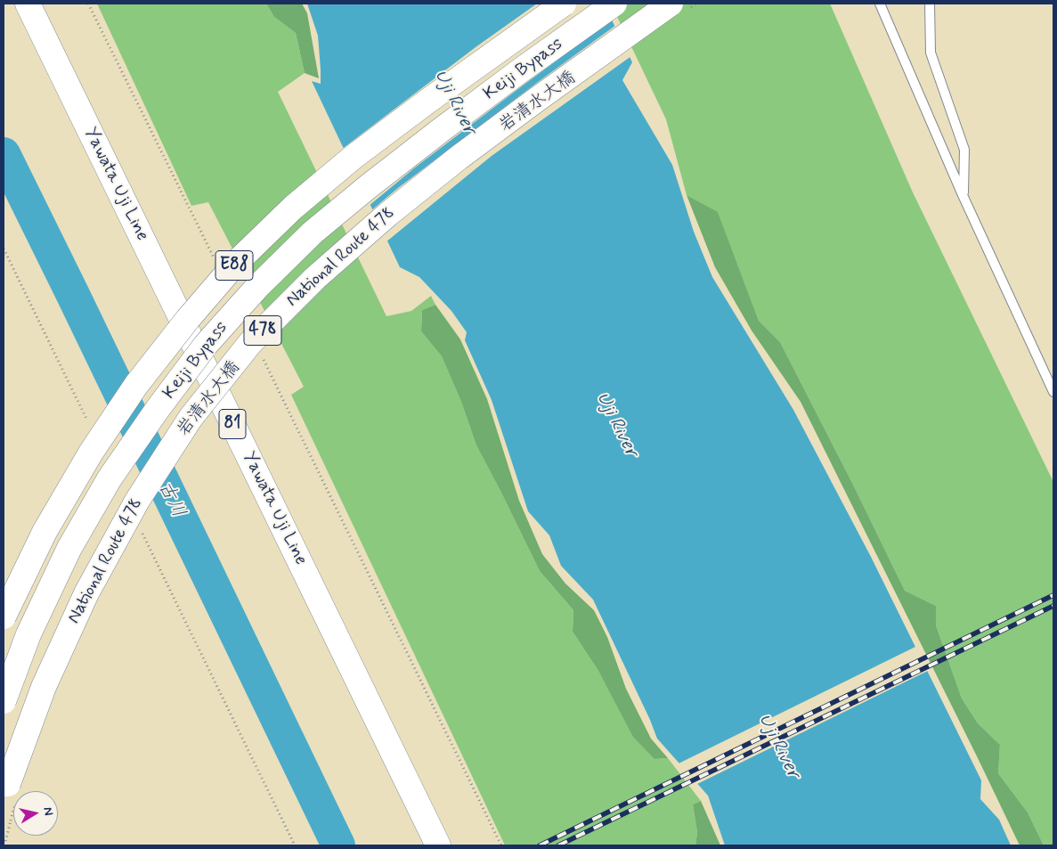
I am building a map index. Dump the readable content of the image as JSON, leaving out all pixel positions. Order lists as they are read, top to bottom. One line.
{"streets":{"main road":["Keiji Bypass","Yawata Uji Line","National Route 478","E88","478","81"]},"water":["Uji River","古川"],"north":"right"}
